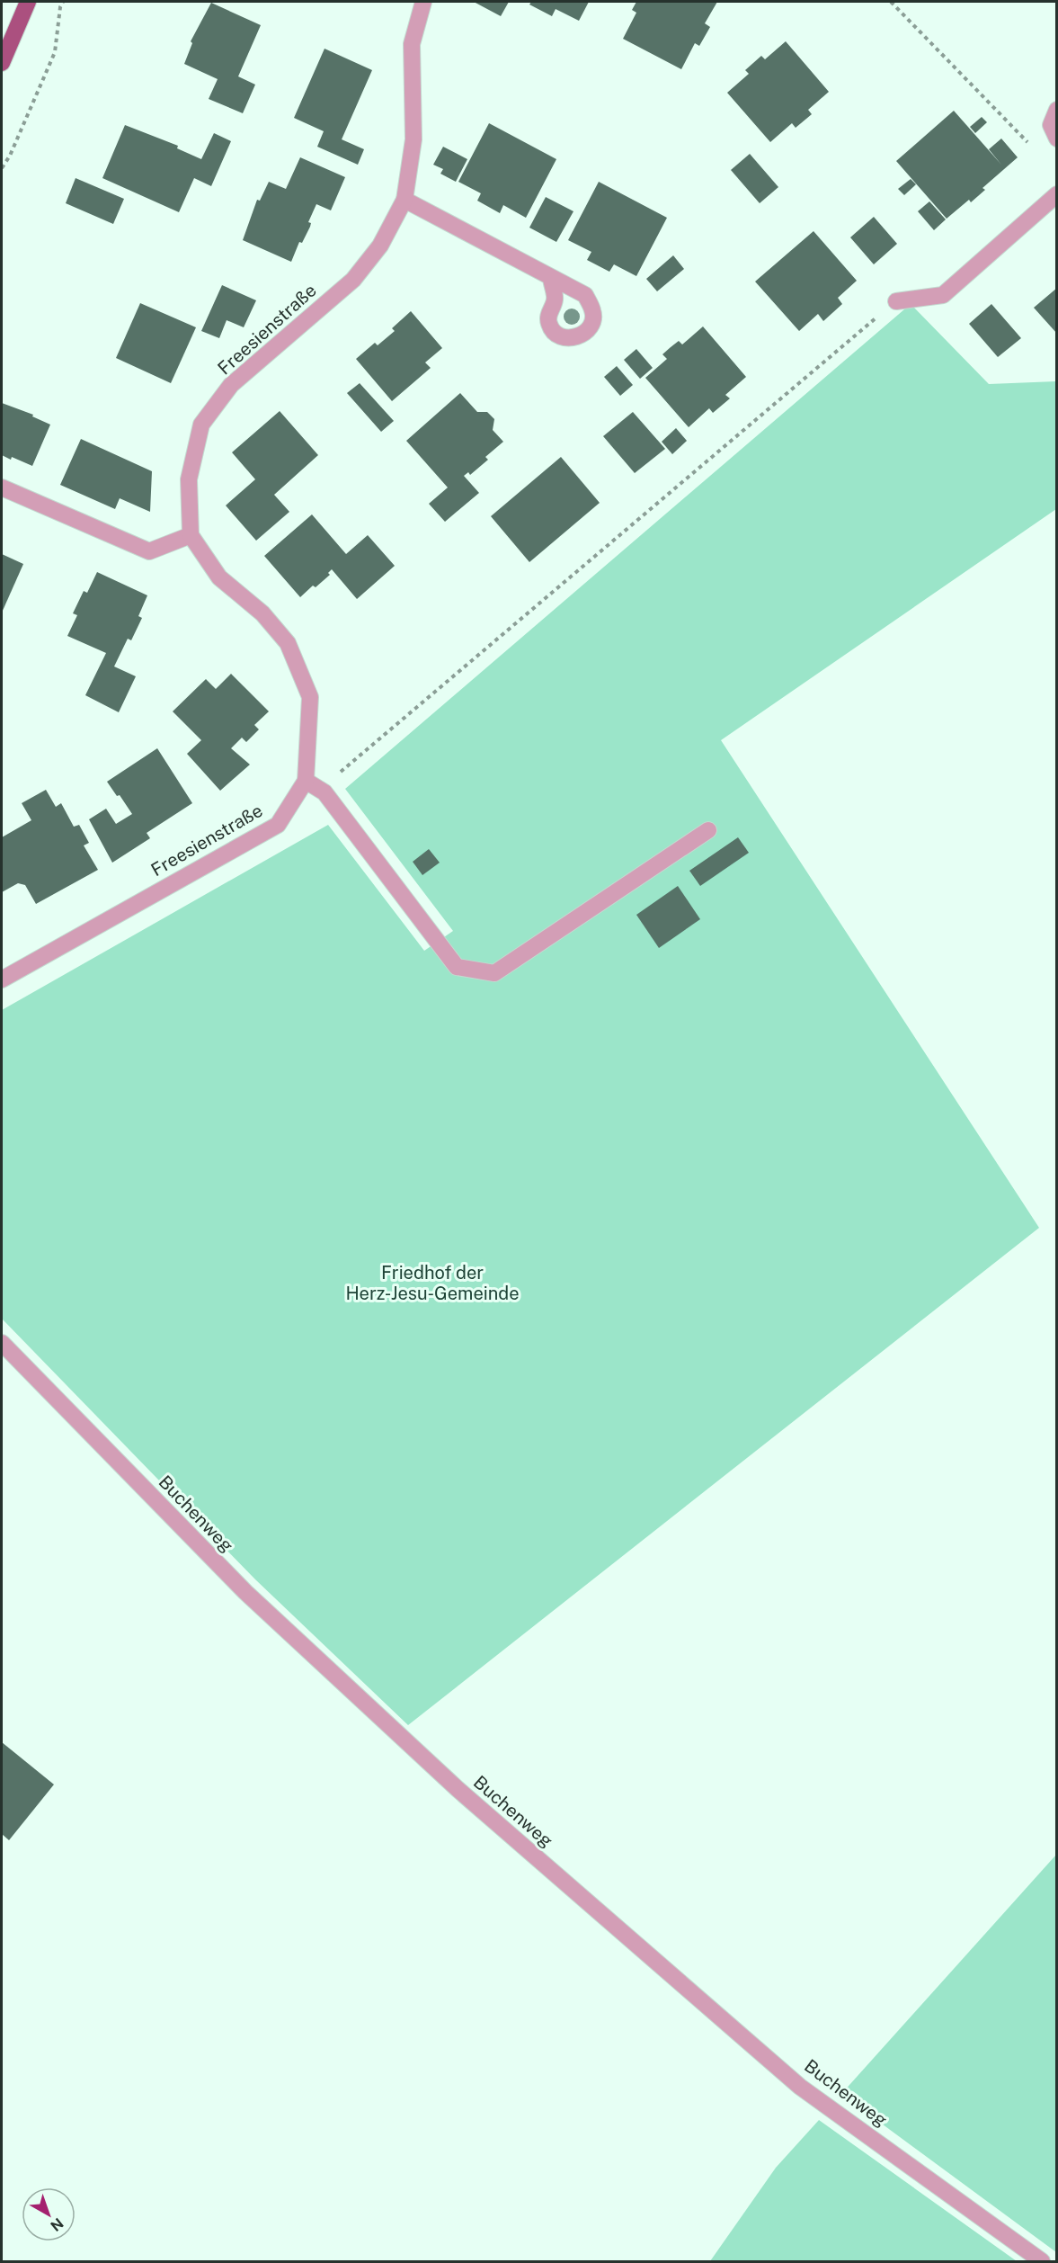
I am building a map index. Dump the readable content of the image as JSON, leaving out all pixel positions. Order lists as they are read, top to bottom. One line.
{"streets":{"street":["Freesienstraße","Buchenweg"]},"parks":["Friedhof der Herz-Jesu-Gemeinde"],"north":"bottom right"}
